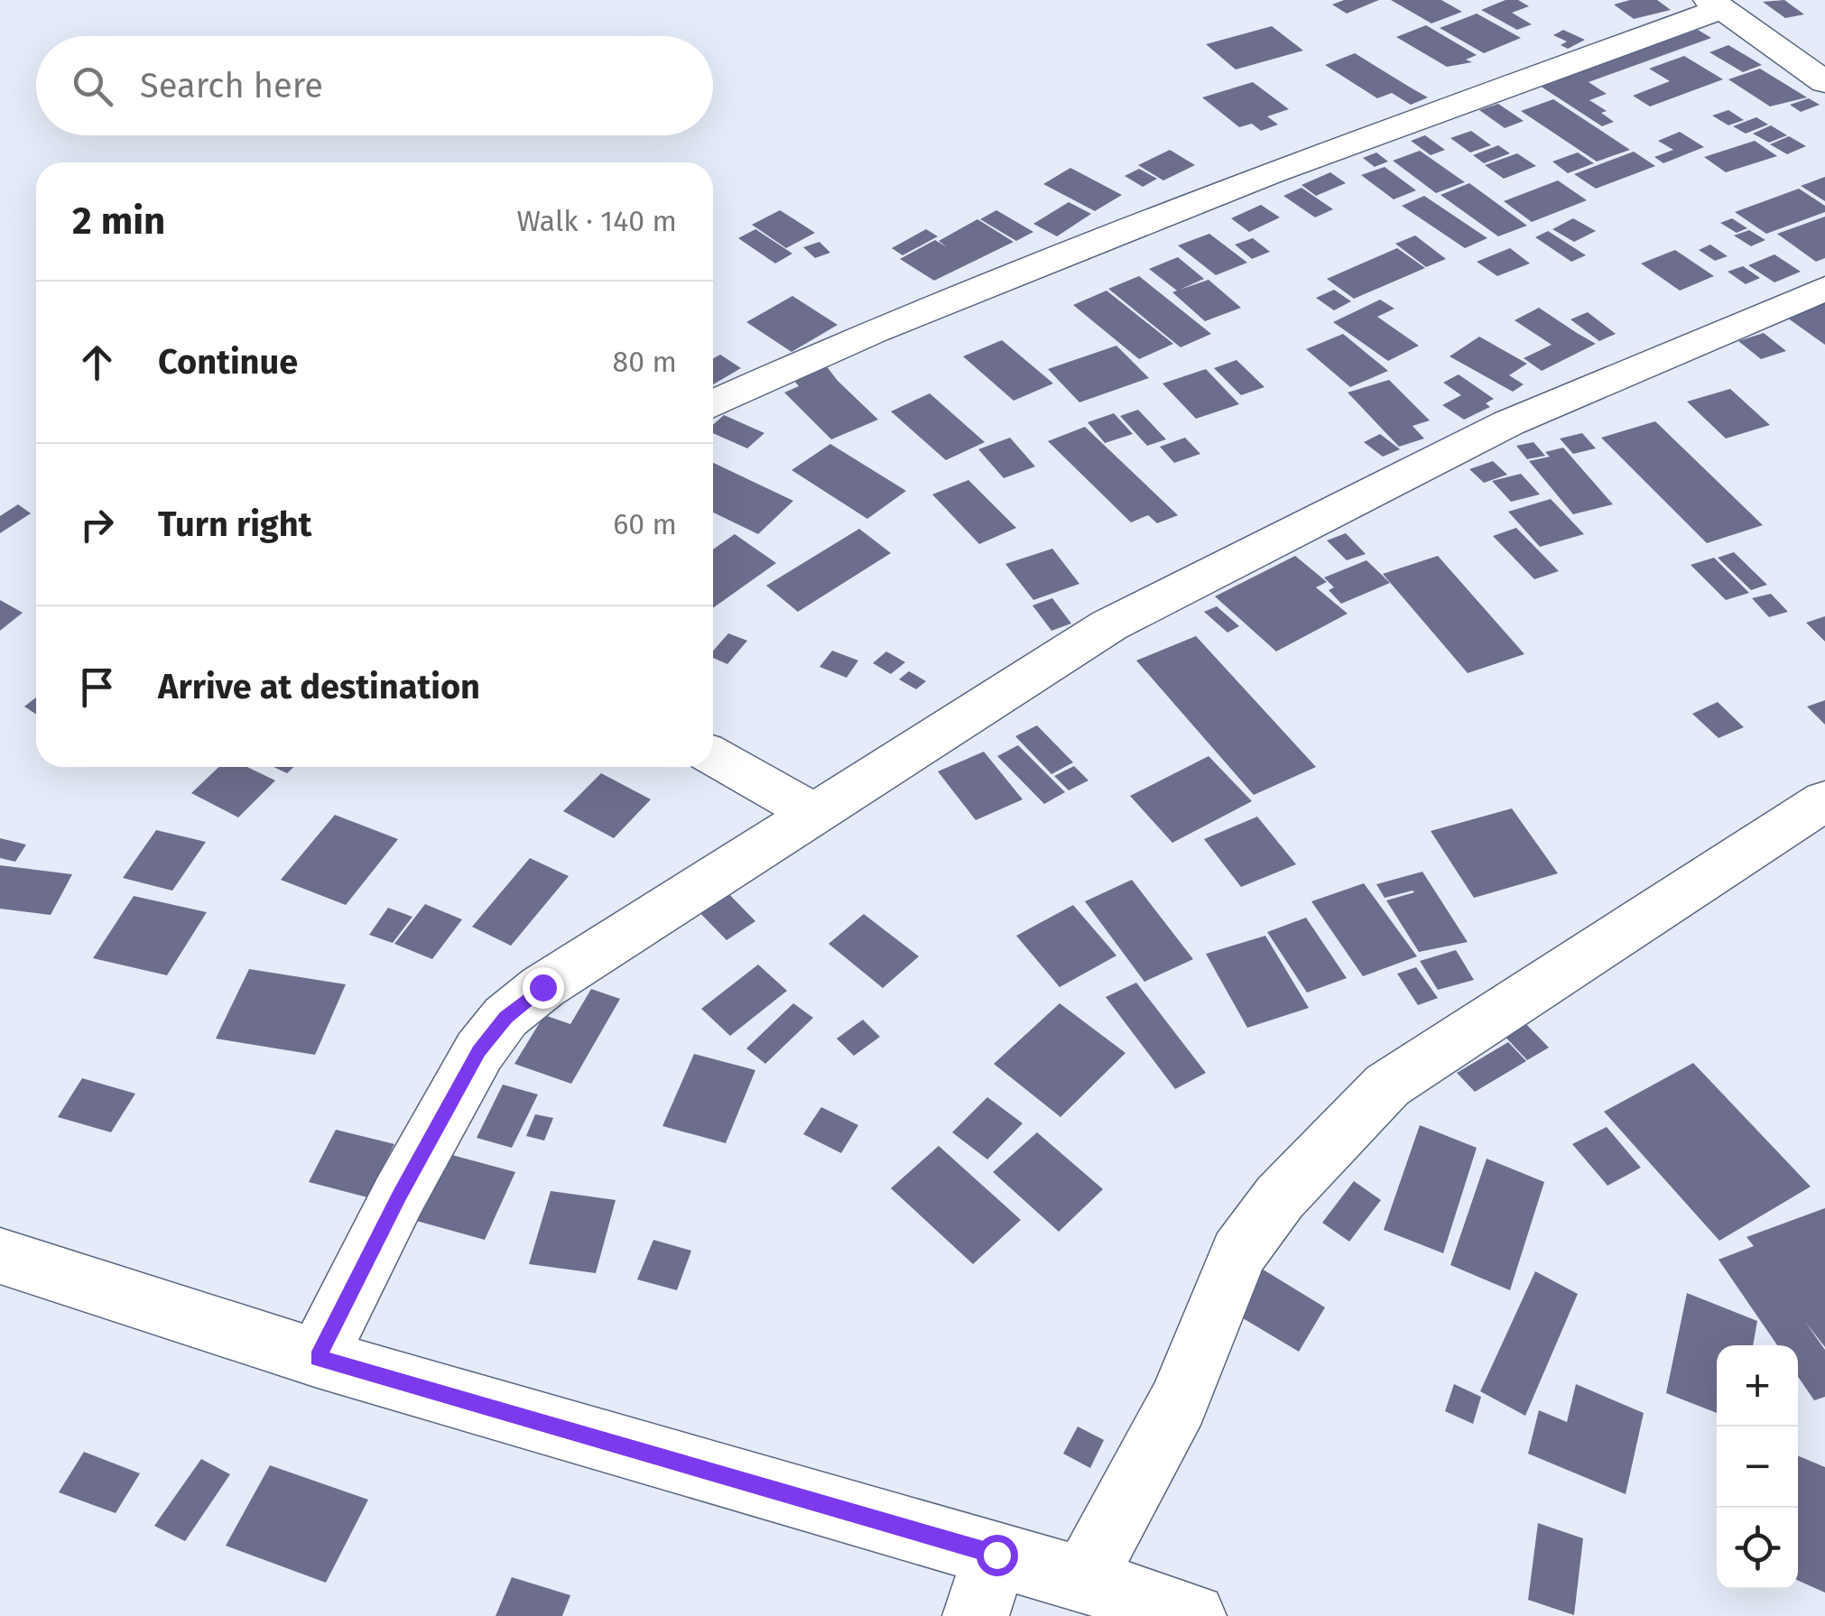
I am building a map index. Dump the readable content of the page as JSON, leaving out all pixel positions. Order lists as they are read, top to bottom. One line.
{"page":{"search":"Search here","heading":["2 min","Walk · 140 m"],"list":[["Continue","80 m"],["Turn right","60 m"],"Arrive at destination"],"map_buttons":["+","−"]}}
